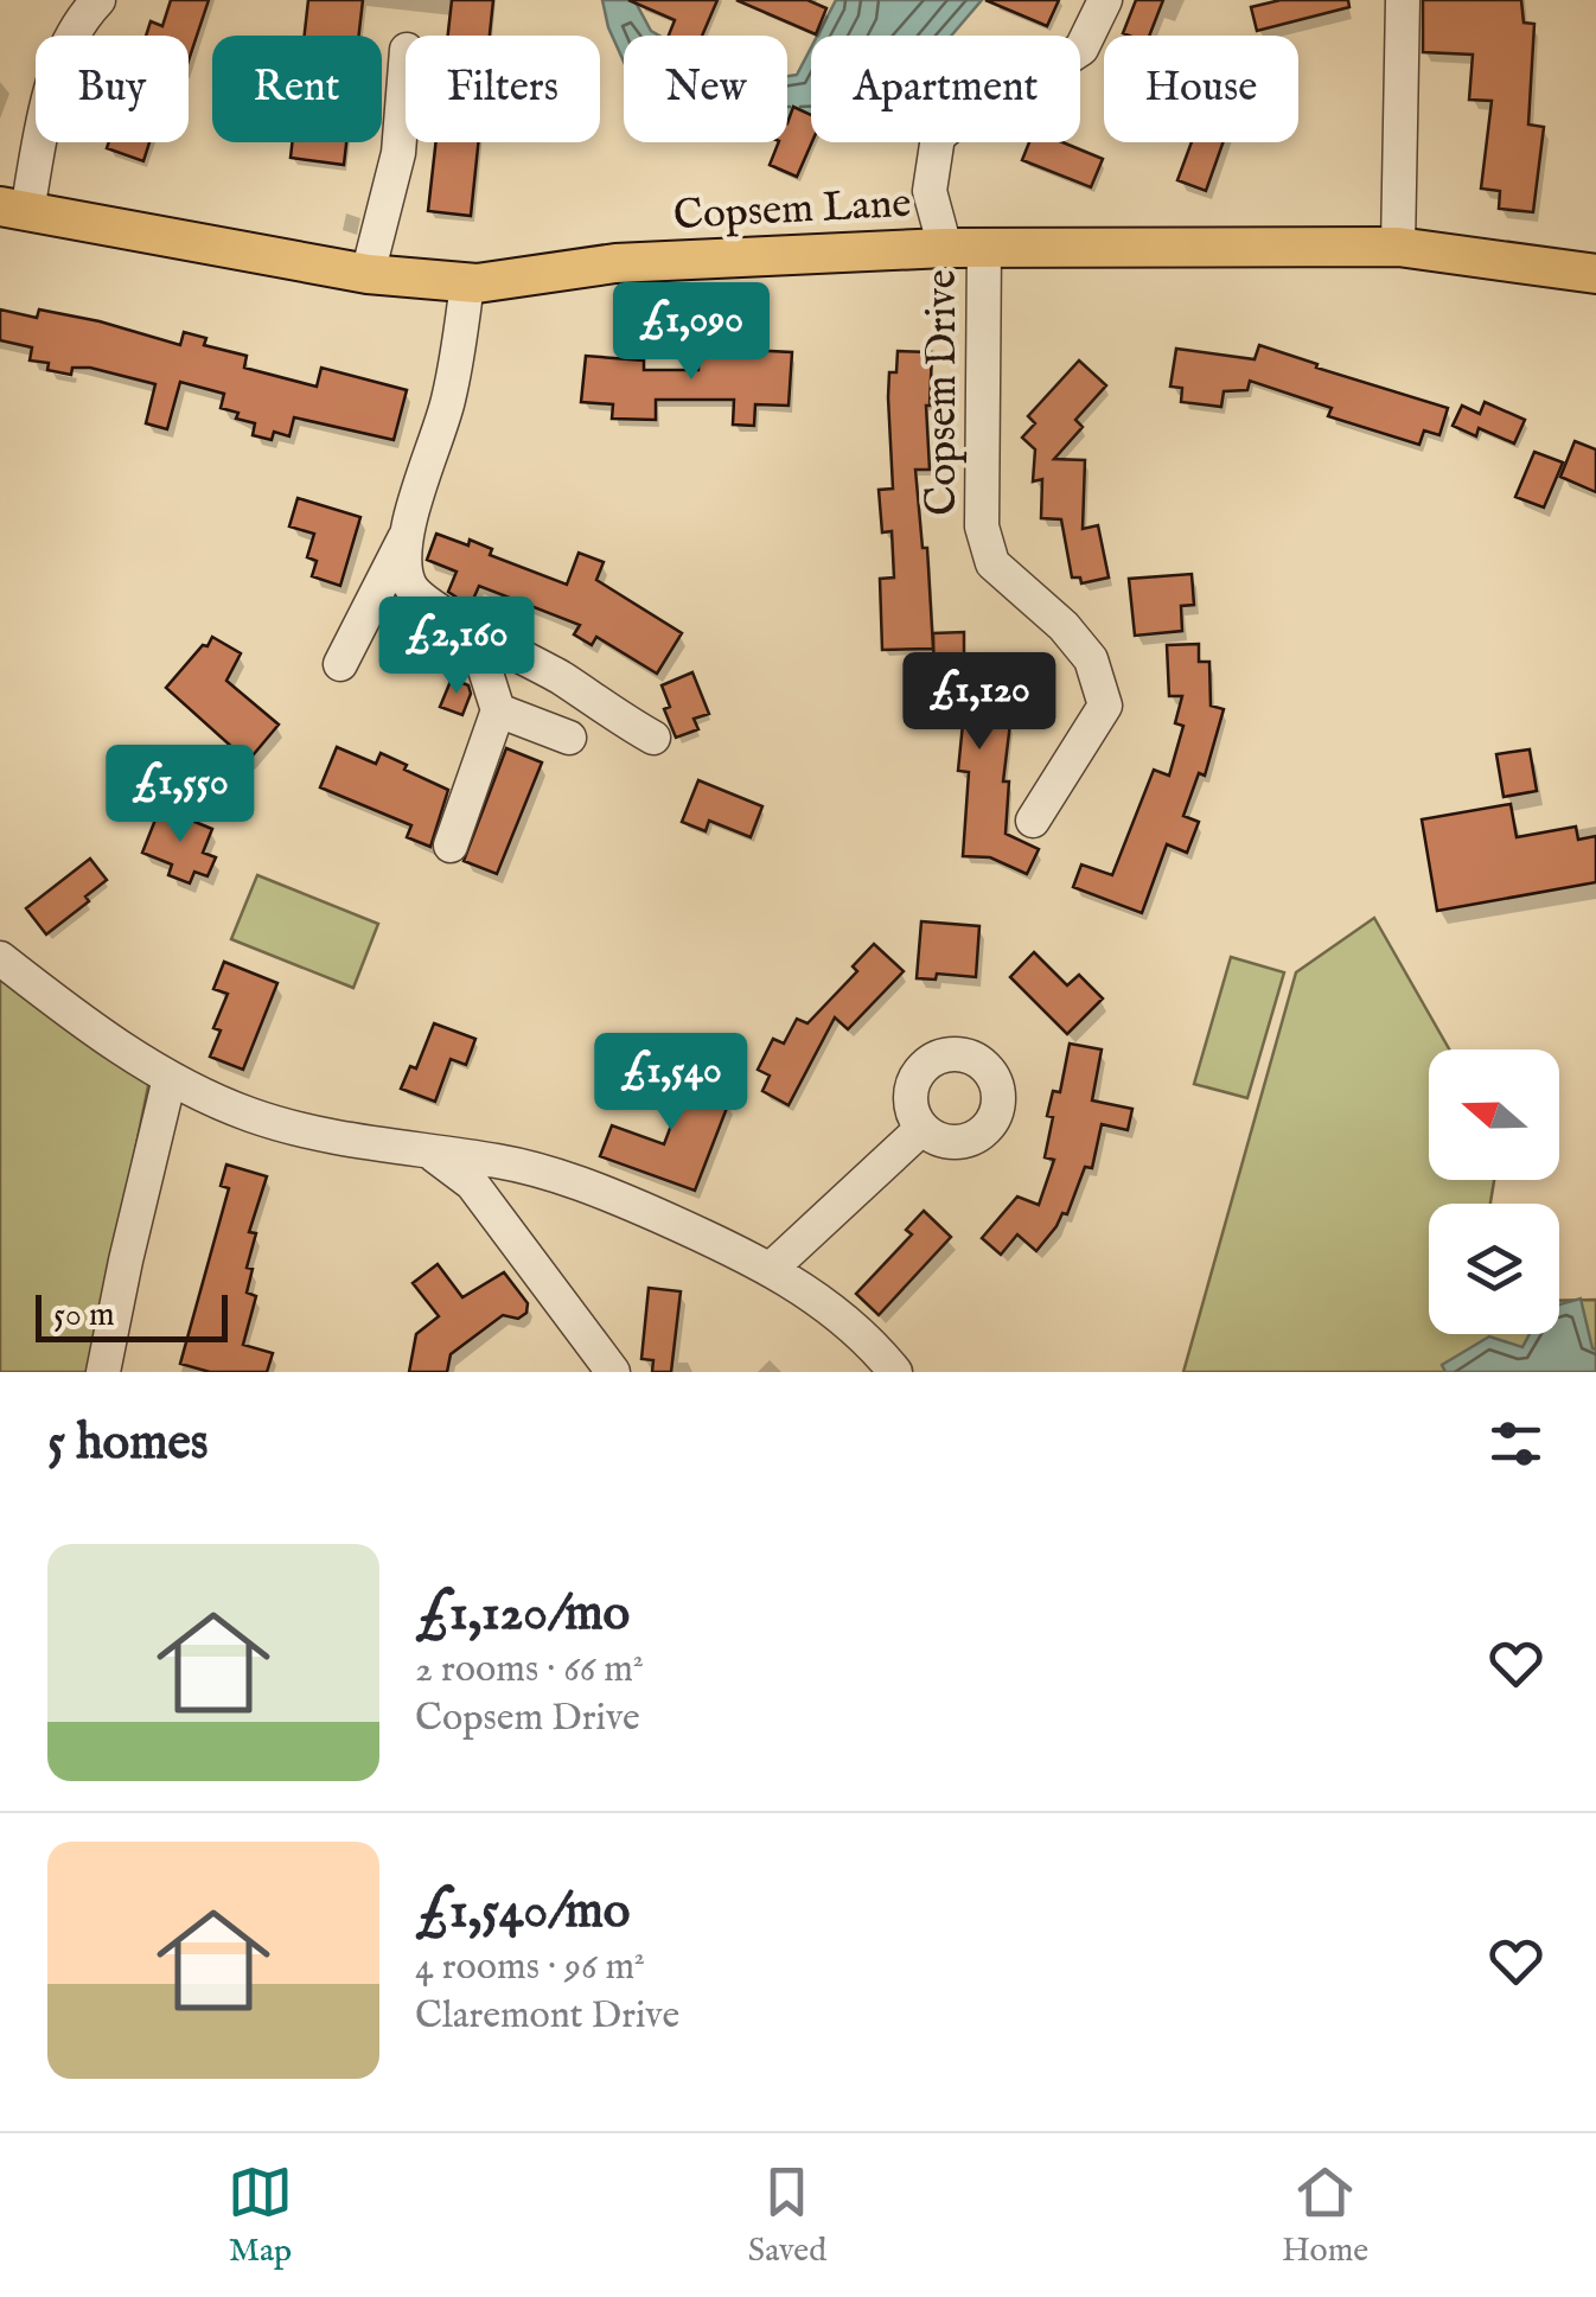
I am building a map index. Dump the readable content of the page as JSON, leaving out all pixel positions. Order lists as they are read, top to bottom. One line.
{"streets":{"main road":["Copsem Lane"],"street":["Copsem Drive"]},"crossings":[["Copsem Lane","Copsem Drive"]],"scale_bar":"50 m","north":"left","page":{"chip":["Buy","Rent","Filters","New","Apartment","House"],"price":["£1,090","£2,160","£1,120","£1,550","£1,540"],"scale":"50 m","heading":"5 homes","list":[{"name":"£1,120/mo","note":"2 rooms · 66 m² · Copsem Drive"},{"name":"£1,540/mo","note":"4 rooms · 96 m² · Claremont Drive"}],"tabs":["Map","Saved","Home"]}}
